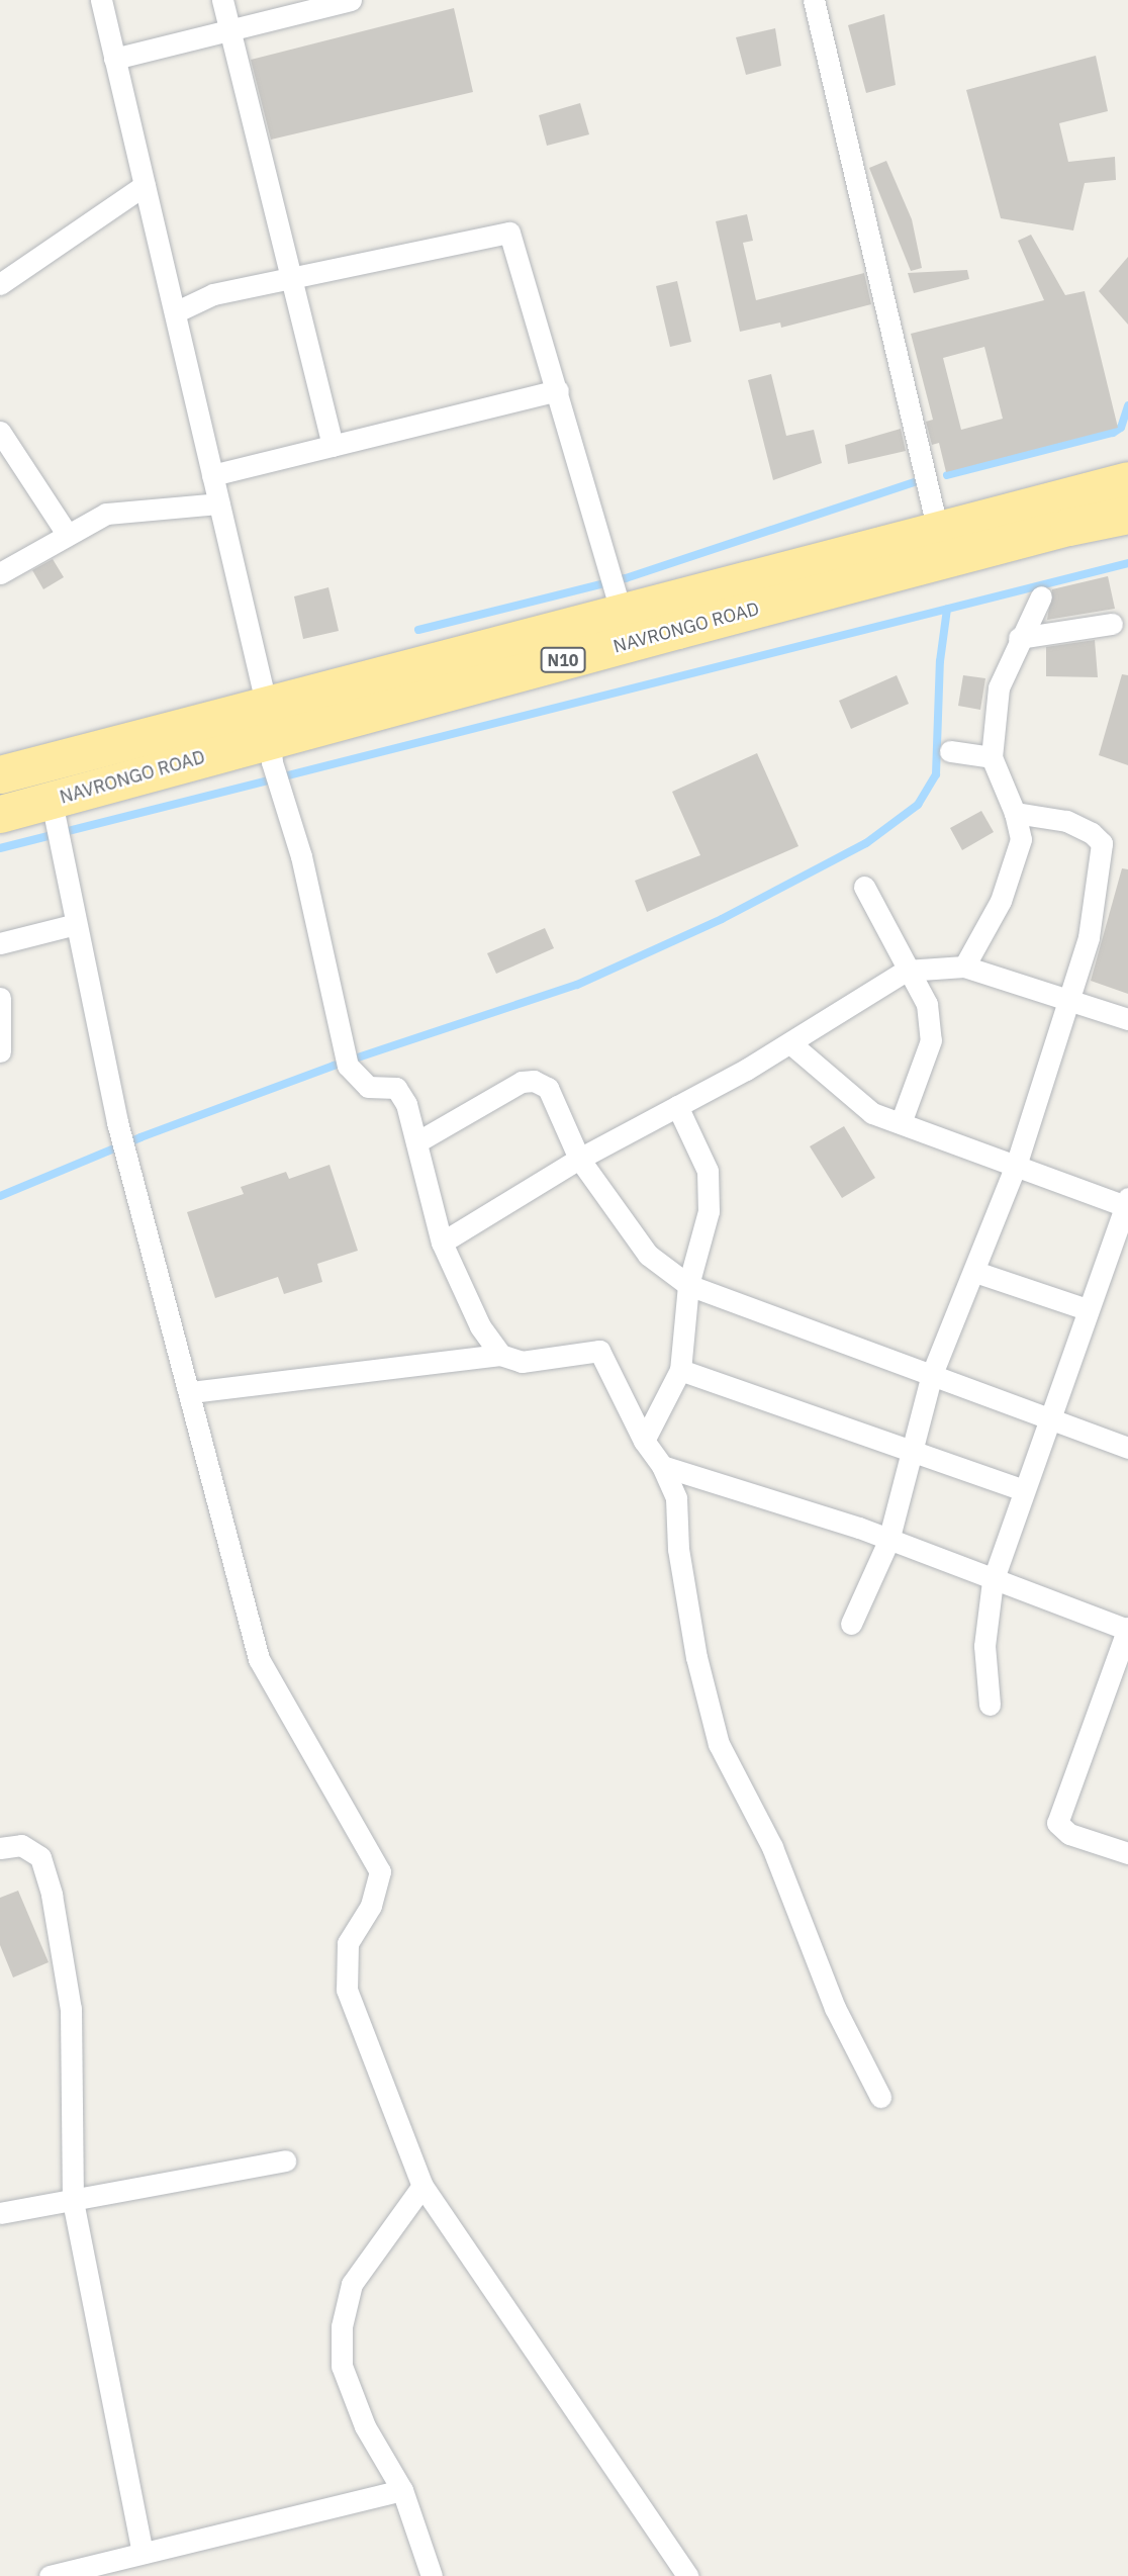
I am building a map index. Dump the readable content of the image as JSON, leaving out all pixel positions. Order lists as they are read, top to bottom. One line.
{"streets":{"highway":["NAVRONGO ROAD","N10"]}}
